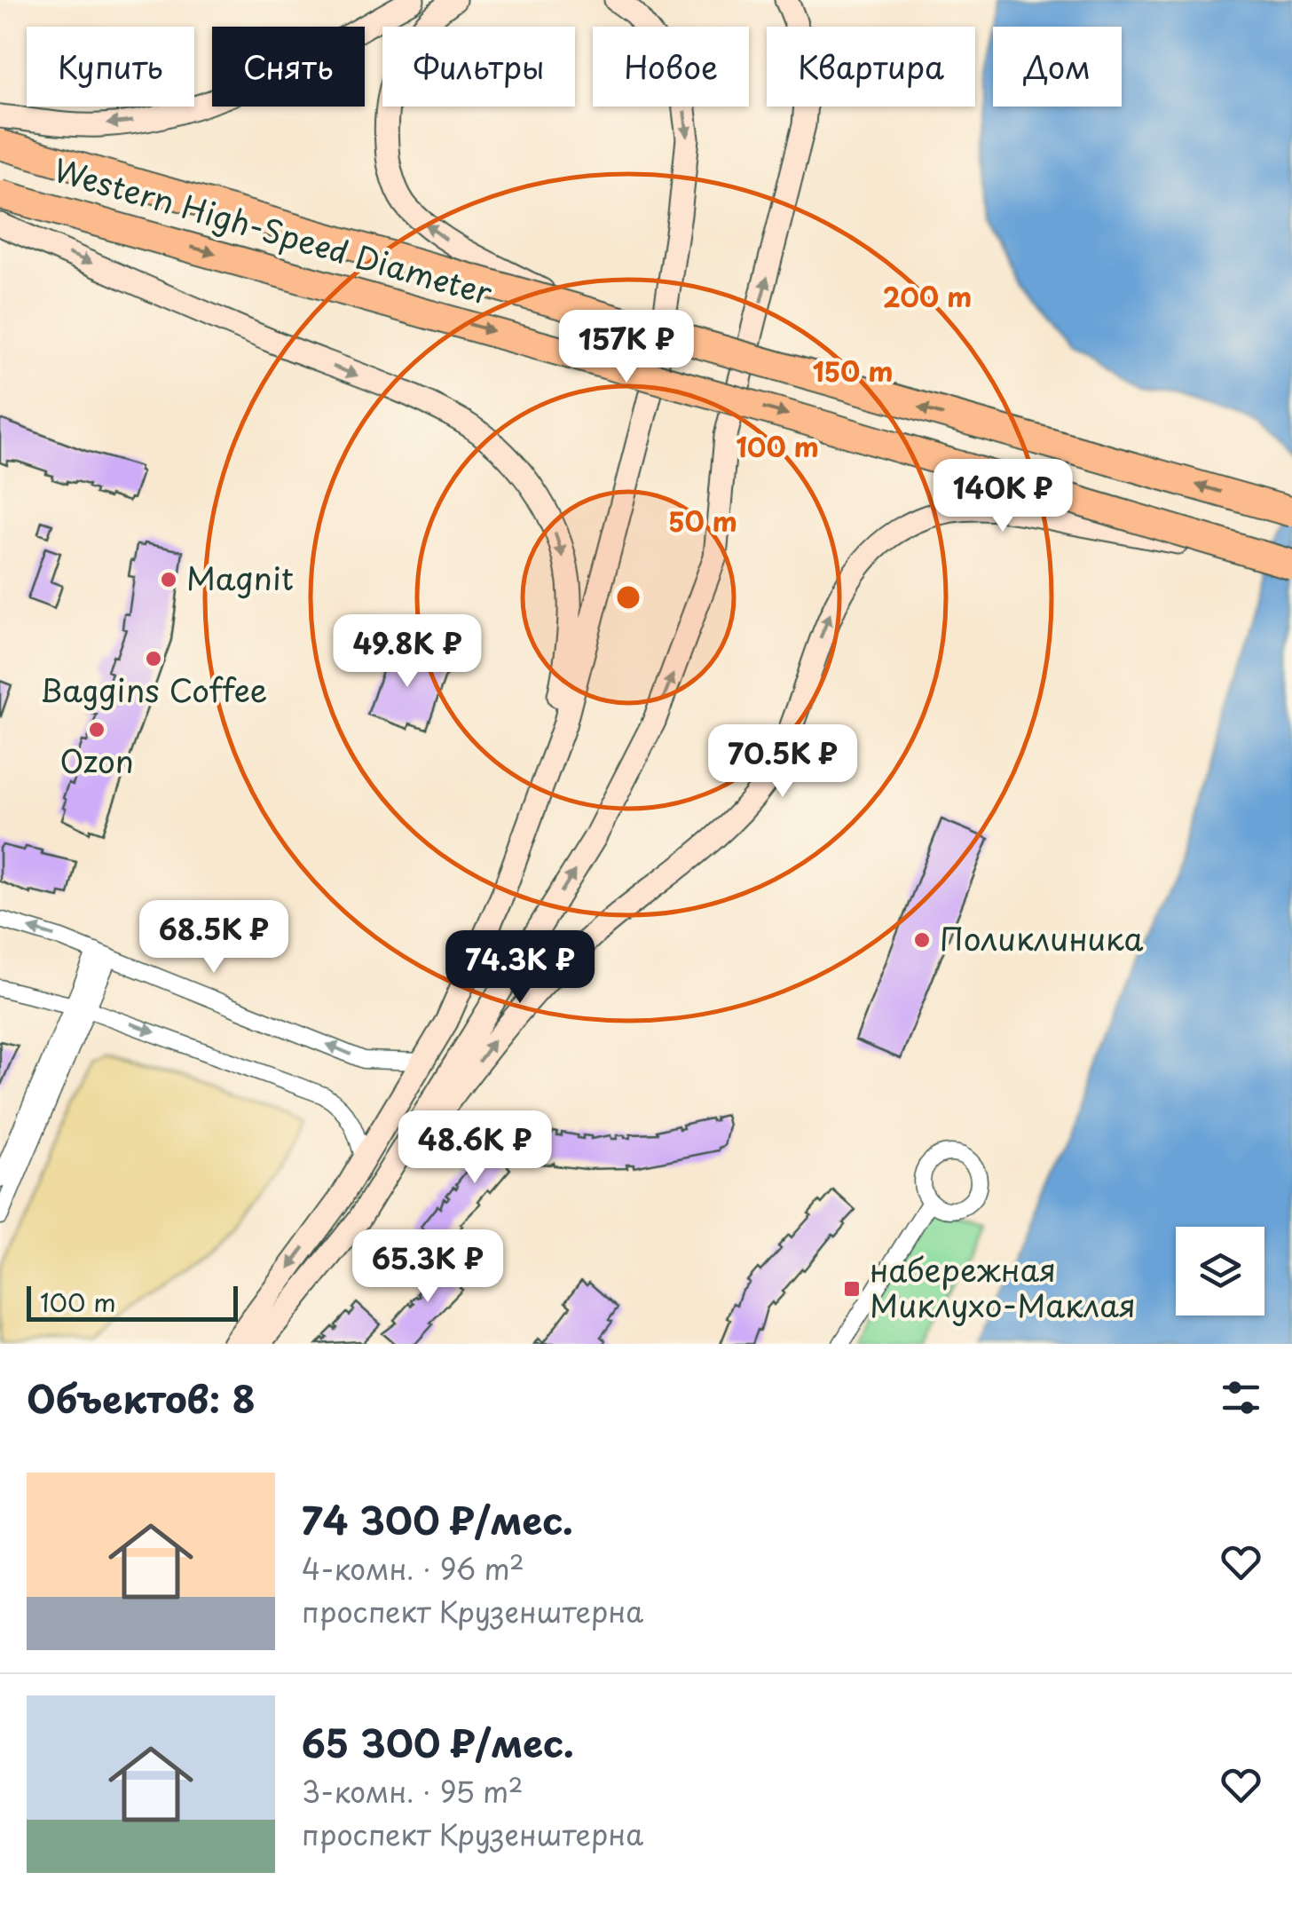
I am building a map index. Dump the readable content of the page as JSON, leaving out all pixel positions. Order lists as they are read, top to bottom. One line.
{"streets":{"highway":["Western High-Speed Diameter"]},"places":{"other":["Magnit","Baggins Coffee","Ozon","Поликлиника"],"transit":["набережная Миклухо-Маклая"]},"scale_bar":"100 m","page":{"chip":["Купить","Снять","Фильтры","Новое","Квартира","Дом"],"price":["157K ₽","140K ₽","49.8K ₽","70.5K ₽","68.5K ₽","74.3K ₽","48.6K ₽","65.3K ₽"],"scale":"100 m","heading":"Объектов: 8","list":[{"name":"74 300 ₽/мес.","note":"4-комн. · 96 m² · проспект Крузенштерна"},{"name":"65 300 ₽/мес.","note":"3-комн. · 95 m² · проспект Крузенштерна"}]},"rings":["200 m","150 m","100 m","50 m"]}
